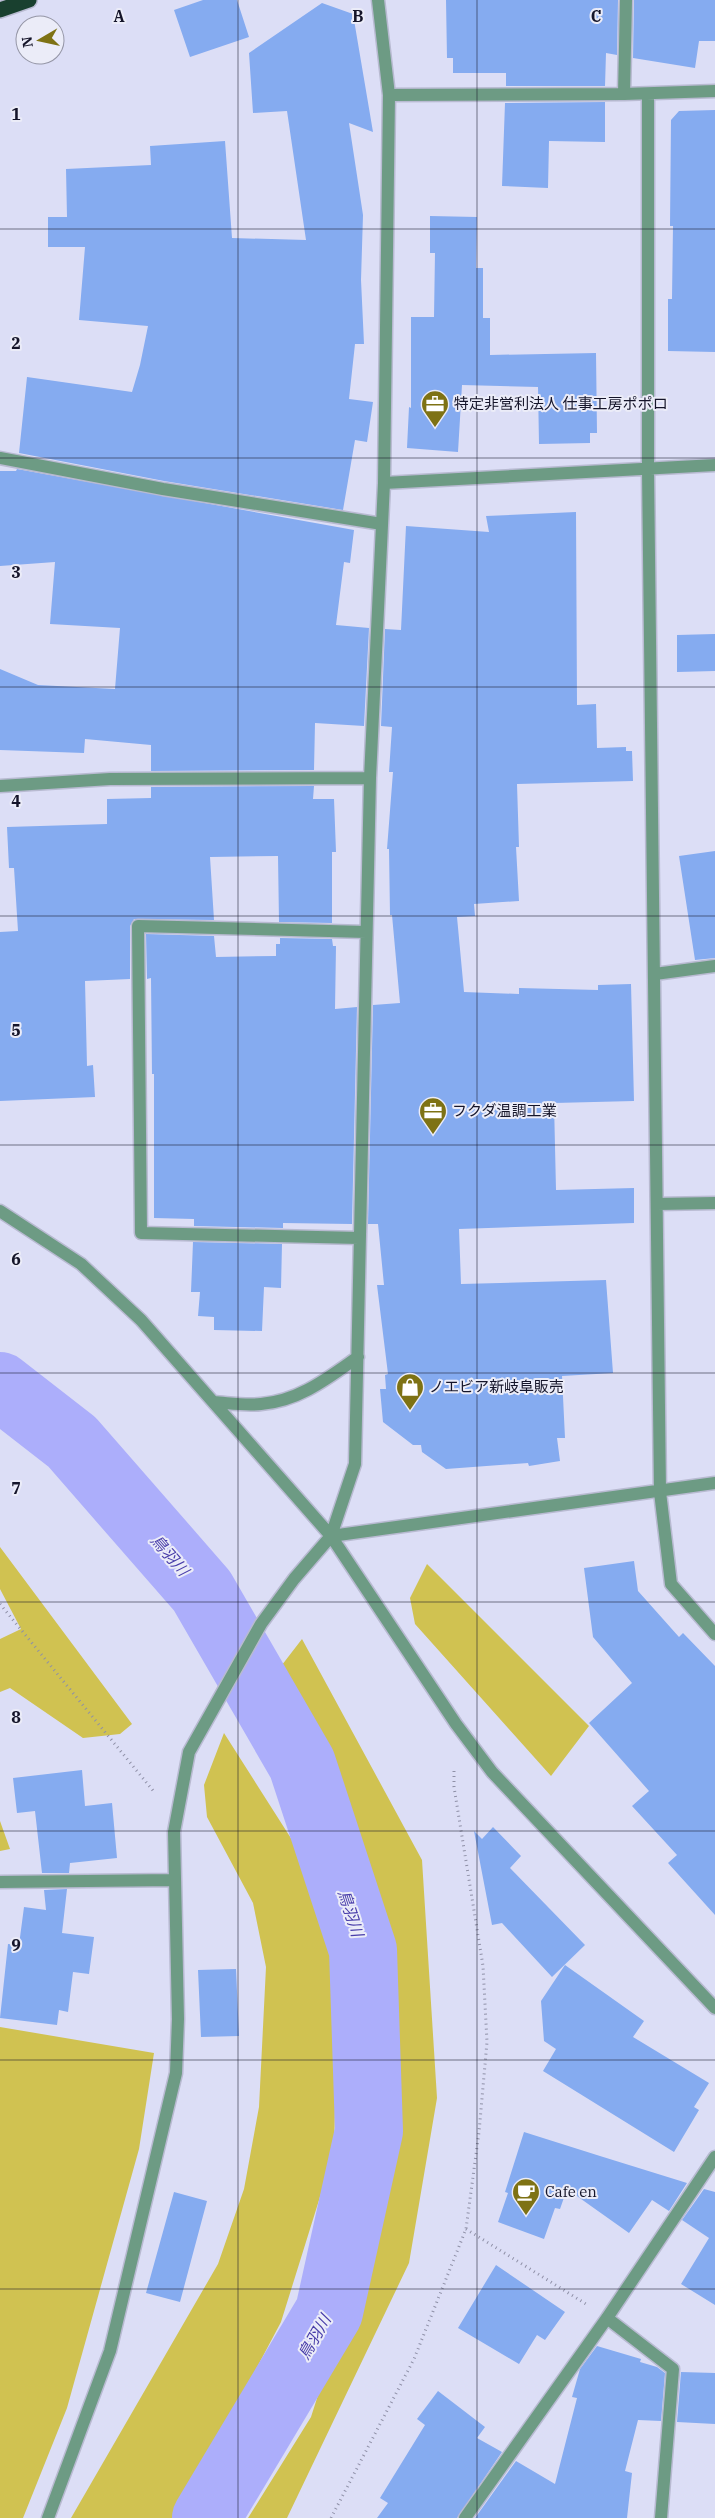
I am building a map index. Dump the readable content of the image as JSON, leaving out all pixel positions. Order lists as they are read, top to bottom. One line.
{"water":["鳥羽川"],"places":{"office":["特定非営利法人 仕事工房ポポロ","フクダ温調工業"],"shop":["ノエビア新岐阜販売"],"cafe":["Cafe en"]},"north":"left","grid":{"columns":["A","B","C"],"rows":["1","2","3","4","5","6","7","8","9"]}}
